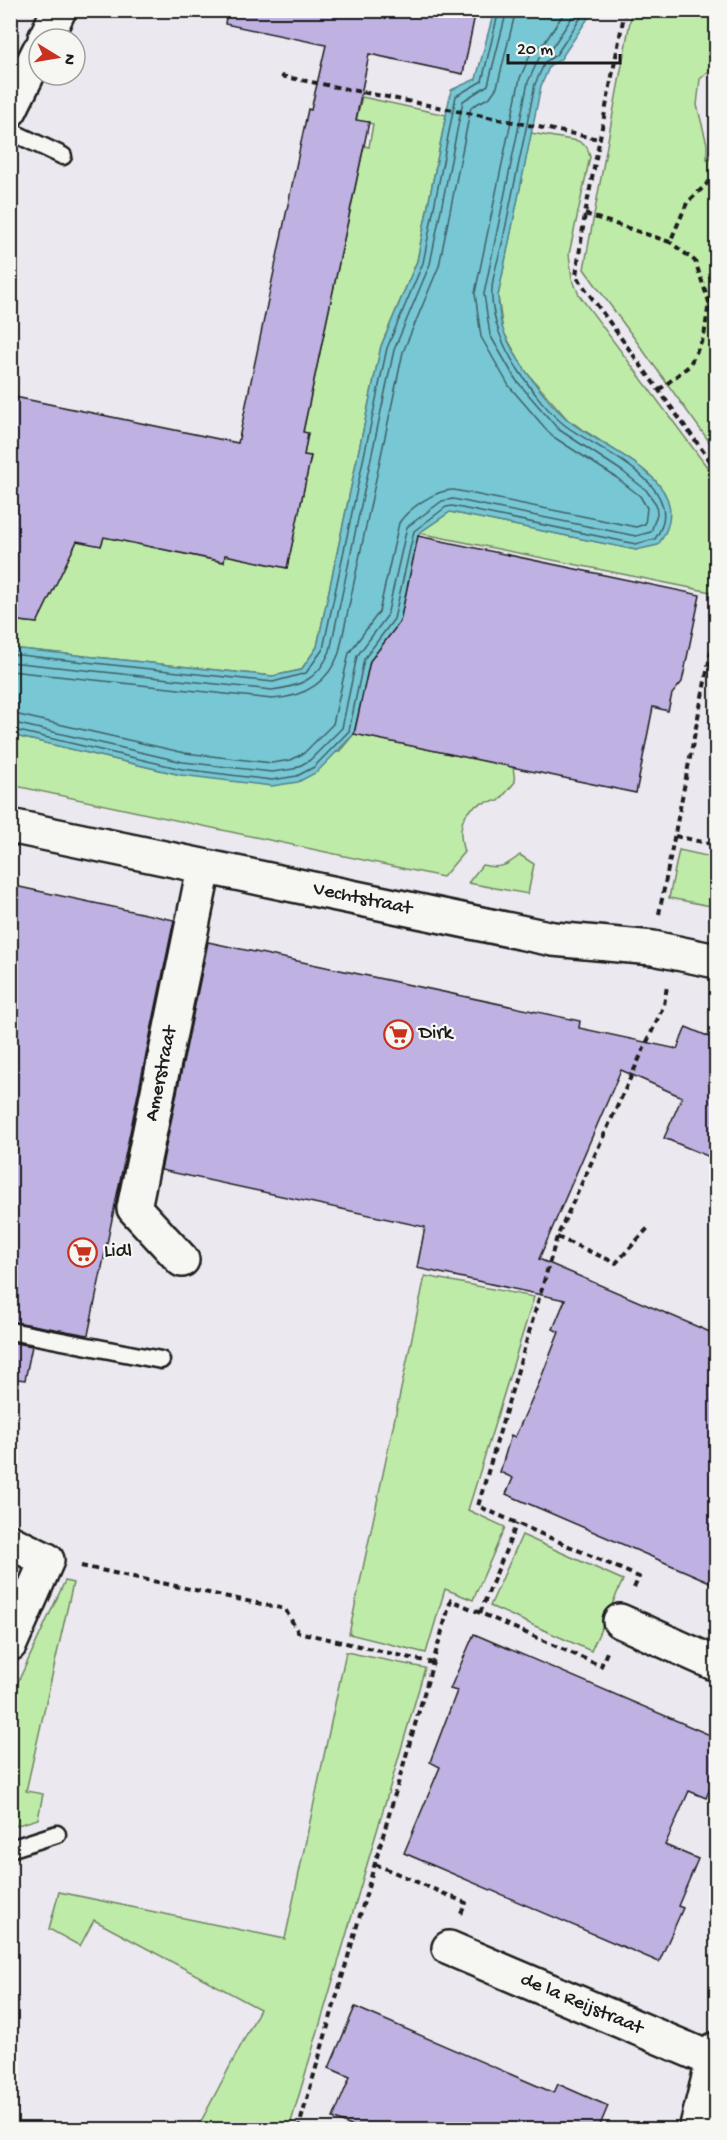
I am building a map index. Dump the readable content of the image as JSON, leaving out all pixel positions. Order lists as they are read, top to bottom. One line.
{"streets":{"street":["Vechtstraat","Amerstraat","de la Reijstraat"]},"crossings":[["Vechtstraat","Amerstraat"]],"places":{"supermarket":["Dirk","Lidl"]},"scale_bar":"20 m","north":"right"}
